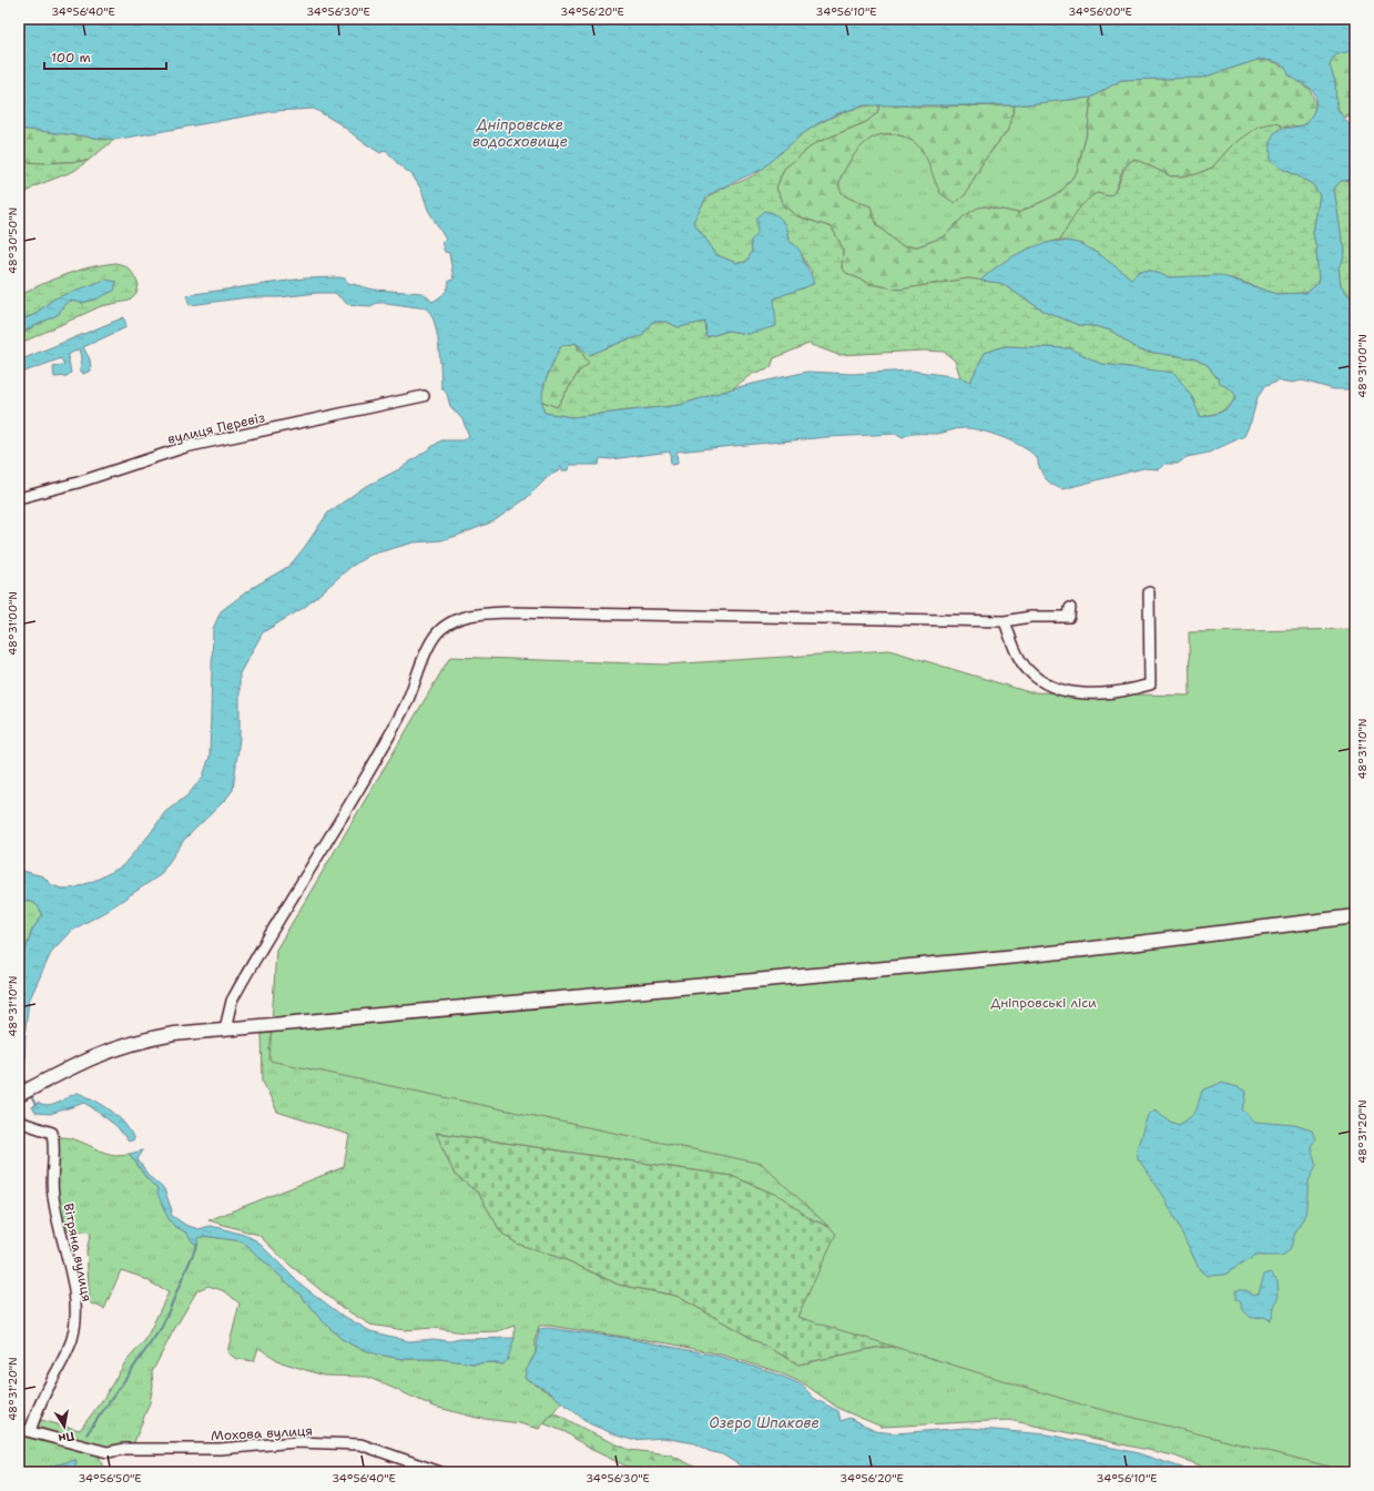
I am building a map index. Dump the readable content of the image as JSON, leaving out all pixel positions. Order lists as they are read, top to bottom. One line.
{"streets":{"street":["вулиця Перевіз","Вітряна вулиця","Мохова вулиця"]},"crossings":[["Вітряна вулиця","Мохова вулиця"]],"water":["Дніпровське водосховище","Озеро Шпакове"],"parks":["Дніпровські ліси"],"scale_bar":"100 m","north":"bottom","coordinates":["34°56'40\"E","34°56'30\"E","34°56'20\"E","34°56'10\"E","34°56'00\"E","48°30'50\"N","48°31'00\"N","48°31'10\"N","48°31'20\"N","34°56'50\"E"]}
